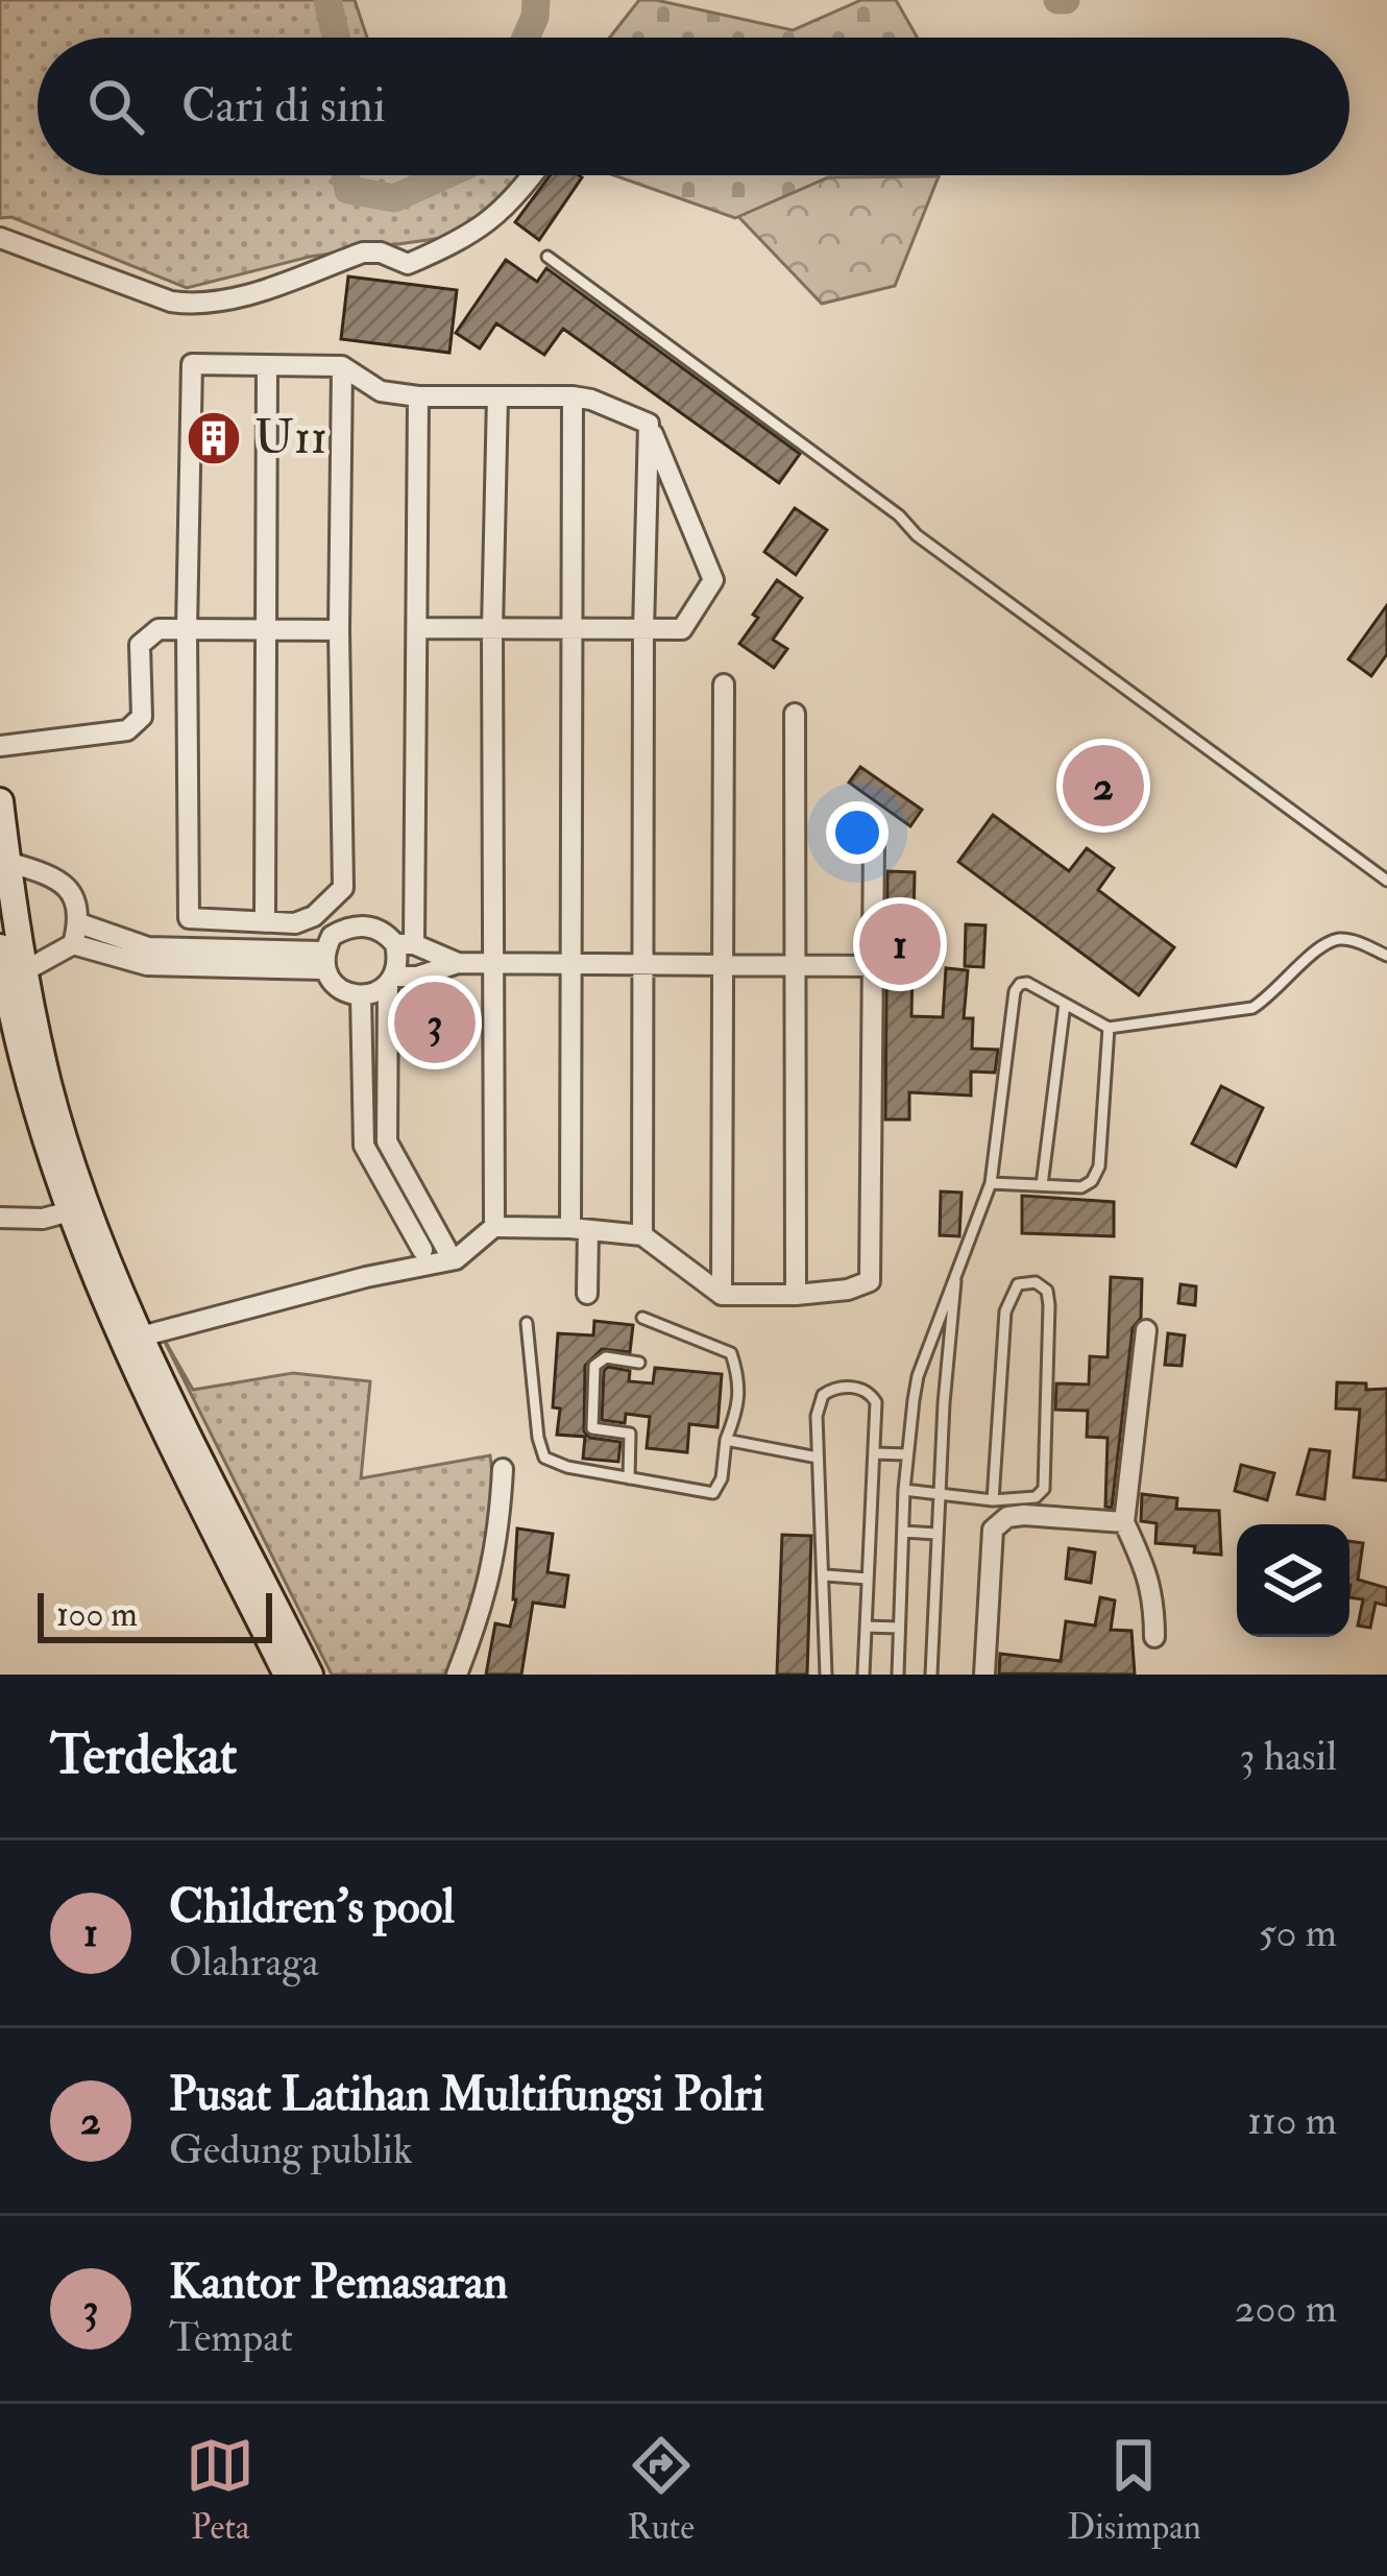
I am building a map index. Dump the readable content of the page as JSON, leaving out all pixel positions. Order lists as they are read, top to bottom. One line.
{"places":{"building":["U11"]},"scale_bar":"100 m","page":{"search":"Cari di sini","pins":["2","1","3"],"scale":"100 m","heading":["Terdekat","3 hasil"],"list":[{"mark":"1","name":"Children's pool","note":"Olahraga","value":"50 m"},{"mark":"2","name":"Pusat Latihan Multifungsi Polri","note":"Gedung publik","value":"110 m"},{"mark":"3","name":"Kantor Pemasaran","note":"Tempat","value":"200 m"}],"nav":["Peta","Rute","Disimpan"]}}
